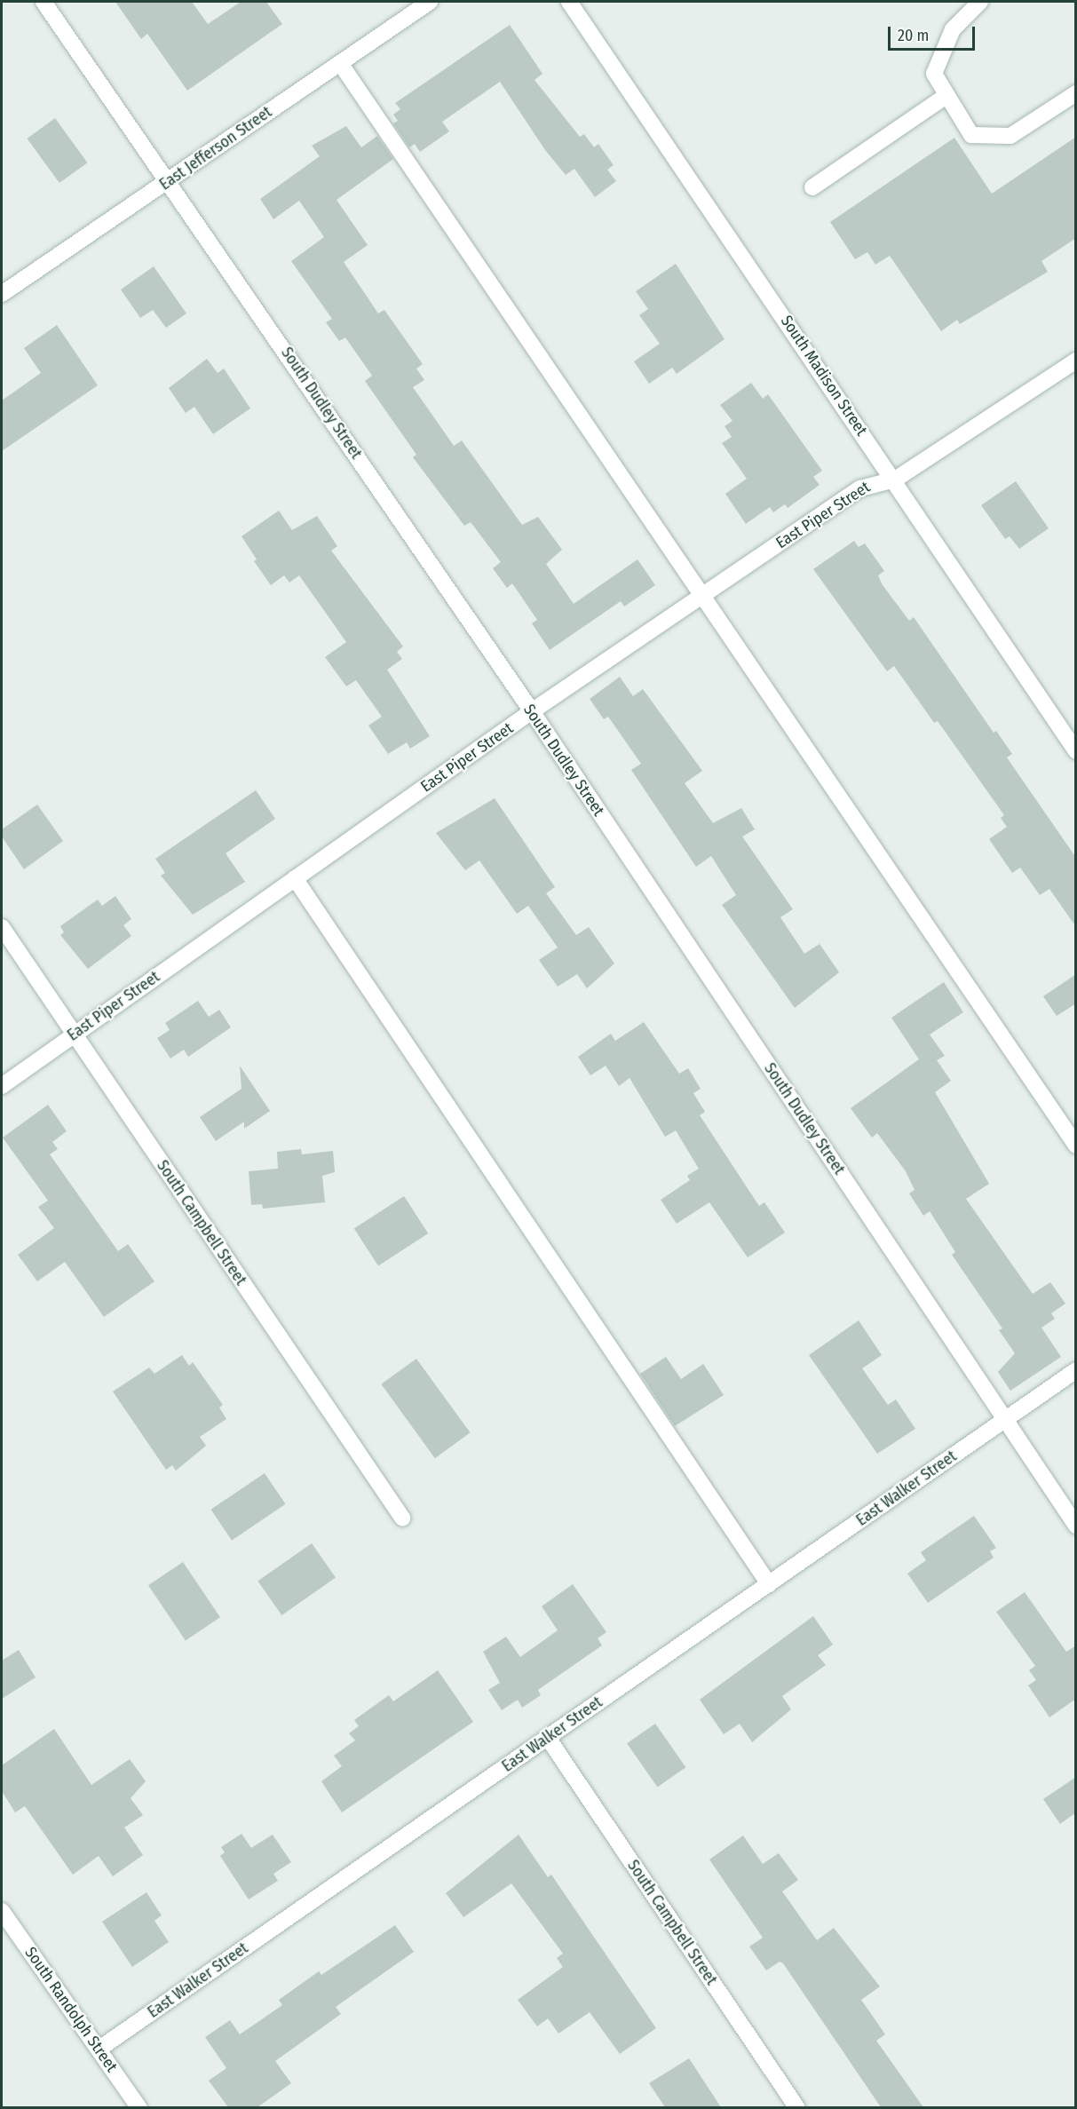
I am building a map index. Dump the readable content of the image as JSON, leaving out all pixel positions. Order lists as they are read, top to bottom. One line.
{"streets":{"street":["East Jefferson Street","South Madison Street","South Dudley Street","East Piper Street","South Campbell Street","East Walker Street","South Randolph Street"]},"crossings":[["East Jefferson Street","South Dudley Street"],["South Madison Street","East Piper Street"],["South Dudley Street","East Piper Street"],["South Dudley Street","East Walker Street"],["East Piper Street","South Campbell Street"],["South Campbell Street","East Walker Street"],["East Walker Street","South Randolph Street"]],"scale_bar":"20 m"}
